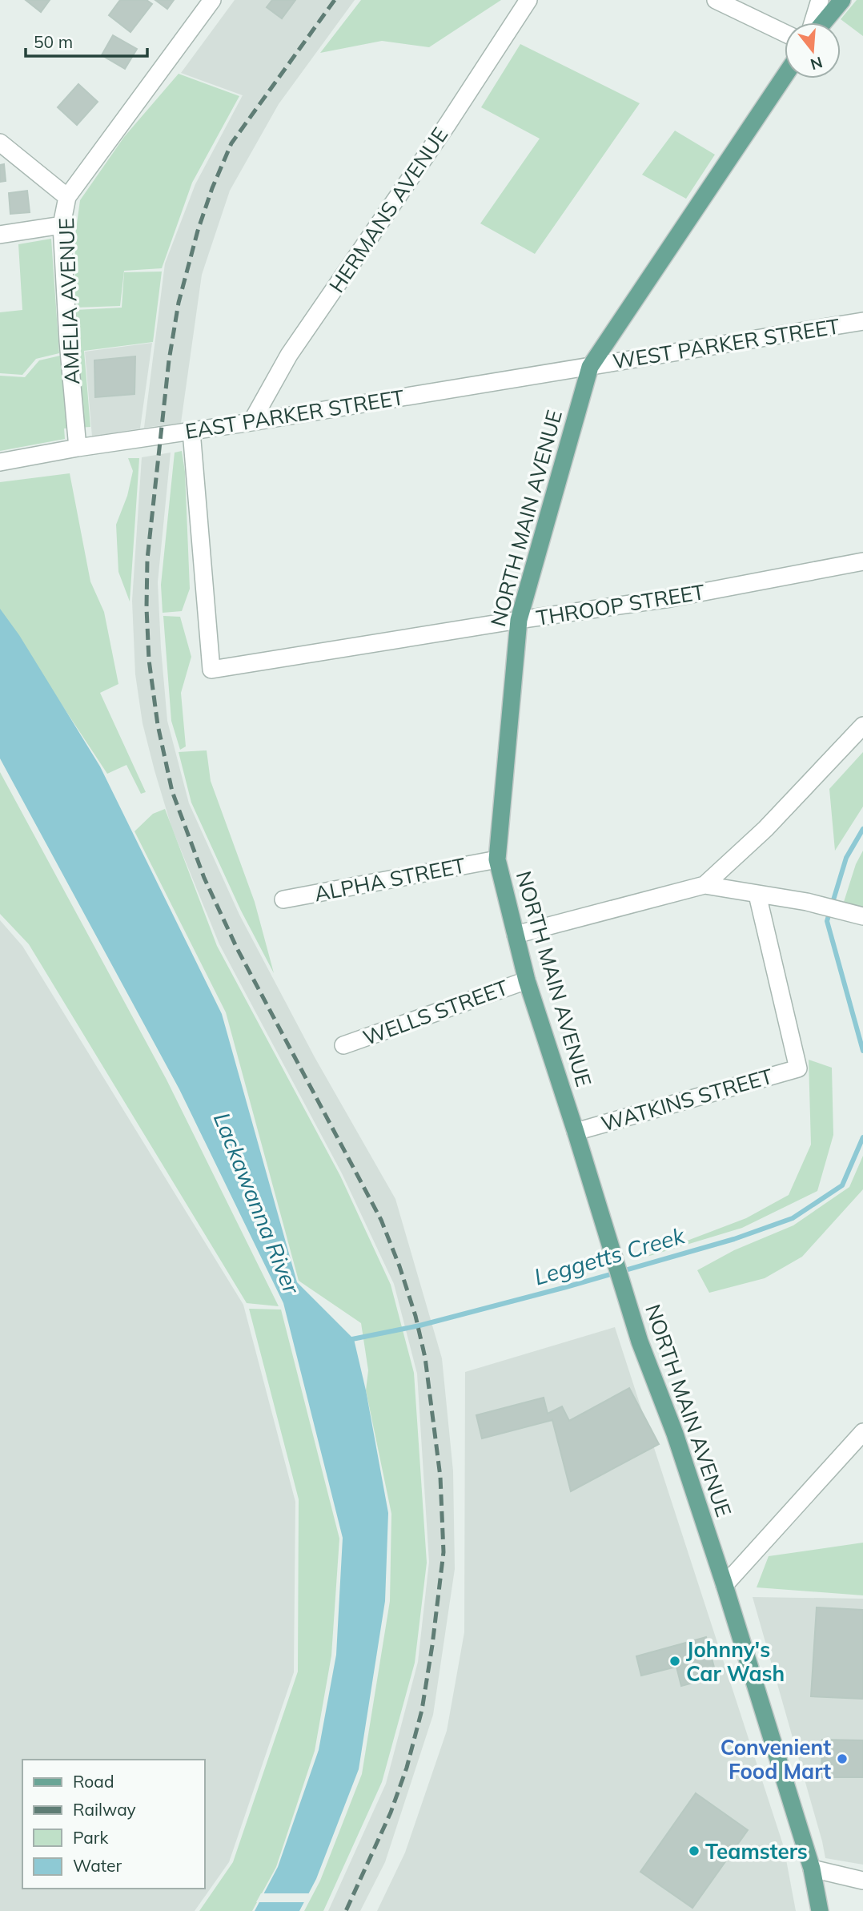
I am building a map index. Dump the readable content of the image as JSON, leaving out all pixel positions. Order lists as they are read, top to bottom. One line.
{"streets":{"main road":["NORTH MAIN AVENUE"],"street":["HERMANS AVENUE","AMELIA AVENUE","WEST PARKER STREET","EAST PARKER STREET","THROOP STREET","ALPHA STREET","WELLS STREET","WATKINS STREET"]},"crossings":[["HERMANS AVENUE","EAST PARKER STREET"],["AMELIA AVENUE","EAST PARKER STREET"],["WEST PARKER STREET","EAST PARKER STREET"],["WEST PARKER STREET","NORTH MAIN AVENUE"],["EAST PARKER STREET","NORTH MAIN AVENUE"],["EAST PARKER STREET","THROOP STREET"],["NORTH MAIN AVENUE","THROOP STREET"],["NORTH MAIN AVENUE","ALPHA STREET"],["NORTH MAIN AVENUE","WELLS STREET"],["NORTH MAIN AVENUE","WATKINS STREET"]],"water":["Lackawanna River","Leggetts Creek"],"places":["Johnny's Car Wash","Convenient Food Mart","Teamsters"],"legend":["Road","Railway","Park","Water"],"scale_bar":"50 m","north":"bottom"}
